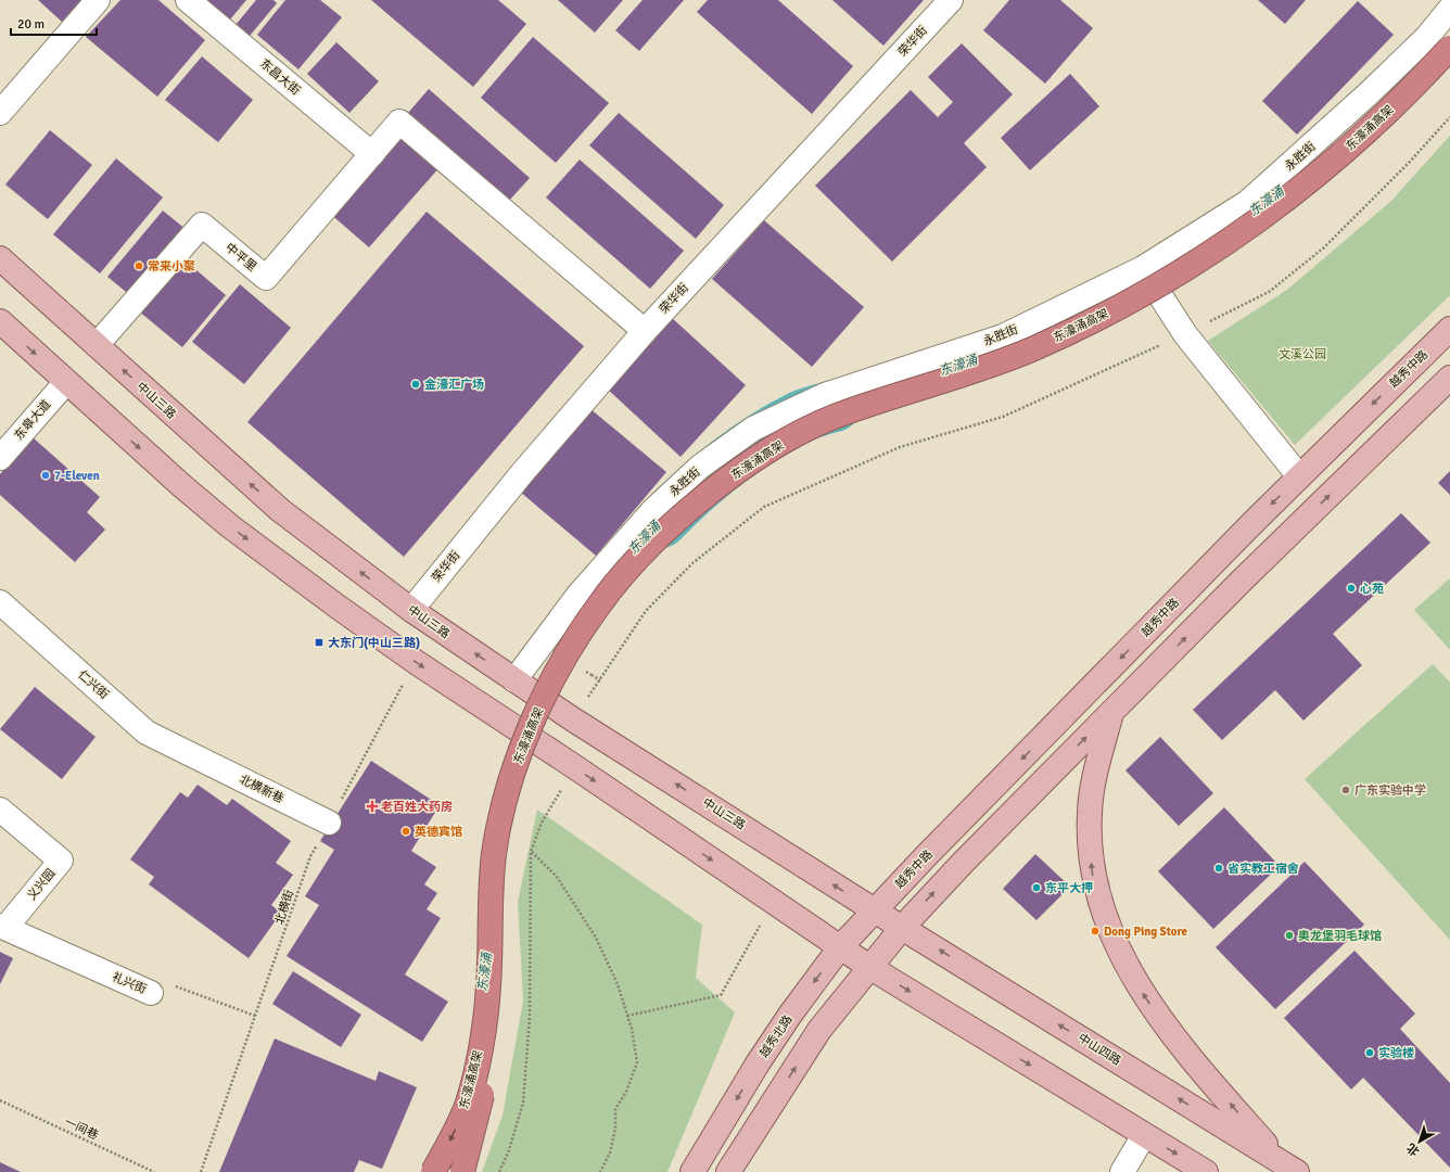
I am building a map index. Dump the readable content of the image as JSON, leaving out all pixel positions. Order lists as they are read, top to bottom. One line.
{"streets":{"highway":["东濠涌高架"],"main road":["越秀中路","中山三路","越秀北路","中山四路"],"street":["荣华街","东昌大街","永胜街","中平里","东皋大道","仁兴街","北横新巷","义兴园","礼兴街"],"path":["北横街","一间巷"]},"crossings":[["荣华街","中平里"],["荣华街","中山三路"],["东昌大街","中平里"],["永胜街","中山三路"],["中平里","中山三路"],["越秀中路","中山三路"],["越秀中路","越秀北路"],["中山三路","越秀北路"],["中山三路","中山四路"],["仁兴街","北横新巷"],["北横新巷","北横街"],["义兴园","礼兴街"],["北横街","礼兴街"]],"water":["东濠涌"],"parks":["文溪公园"],"places":{"other":["常来小聚","金濠汇广场","7-Eleven","心苑","广东实验中学","英德宾馆","省实教工宿舍","东平大押","Dong Ping Store","奥龙堡羽毛球馆","实验楼"],"transit":["大东门(中山三路)"],"health":["老百姓大药房"]},"scale_bar":"20 m","north":"bottom left"}
